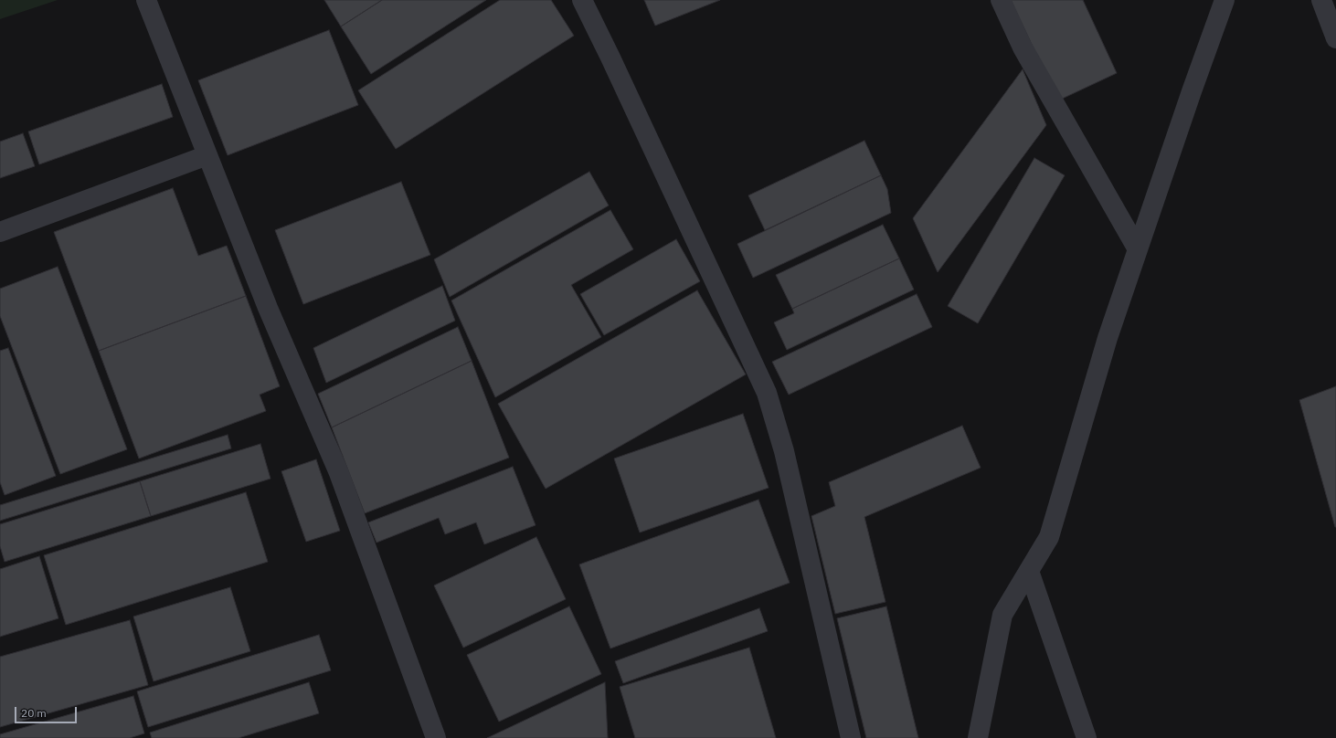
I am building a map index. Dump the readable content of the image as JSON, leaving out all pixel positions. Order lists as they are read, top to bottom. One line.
{"scale_bar":"20 m"}
